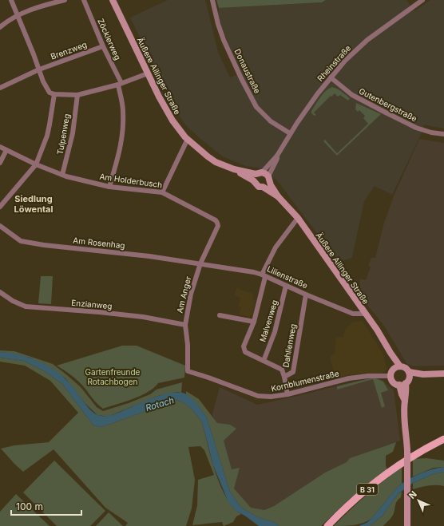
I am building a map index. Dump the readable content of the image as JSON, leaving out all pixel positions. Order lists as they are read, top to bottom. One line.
{"streets":{"main road":["Äußere Ailinger Straße","B 31"],"street":["Zöcklerweg","Brenzweg","Rheinstraße","Donaustraße","Gutenbergstraße","Tulpenweg","Am Holderbusch","Am Rosenhag","Lilienstraße","Am Anger","Enzianweg","Malvenweg","Dahlienweg","Kornblumenstraße"]},"crossings":[["Zöcklerweg","Brenzweg"],["Zöcklerweg","Am Holderbusch"],["Rheinstraße","Donaustraße"],["Rheinstraße","Äußere Ailinger Straße"],["Rheinstraße","Gutenbergstraße"],["Äußere Ailinger Straße","Lilienstraße"],["Äußere Ailinger Straße","Kornblumenstraße"],["Tulpenweg","Am Holderbusch"],["Am Holderbusch","Am Anger"],["Am Rosenhag","Lilienstraße"],["Am Rosenhag","Am Anger"],["Lilienstraße","Am Anger"],["Lilienstraße","Malvenweg"],["Lilienstraße","Dahlienweg"],["Am Anger","Enzianweg"],["Am Anger","Kornblumenstraße"],["Dahlienweg","Kornblumenstraße"]],"districts":["Siedlung Löwental"],"water":["Rotach"],"parks":["Gartenfreunde Rotachbogen"],"scale_bar":"100 m","north":"top left"}
